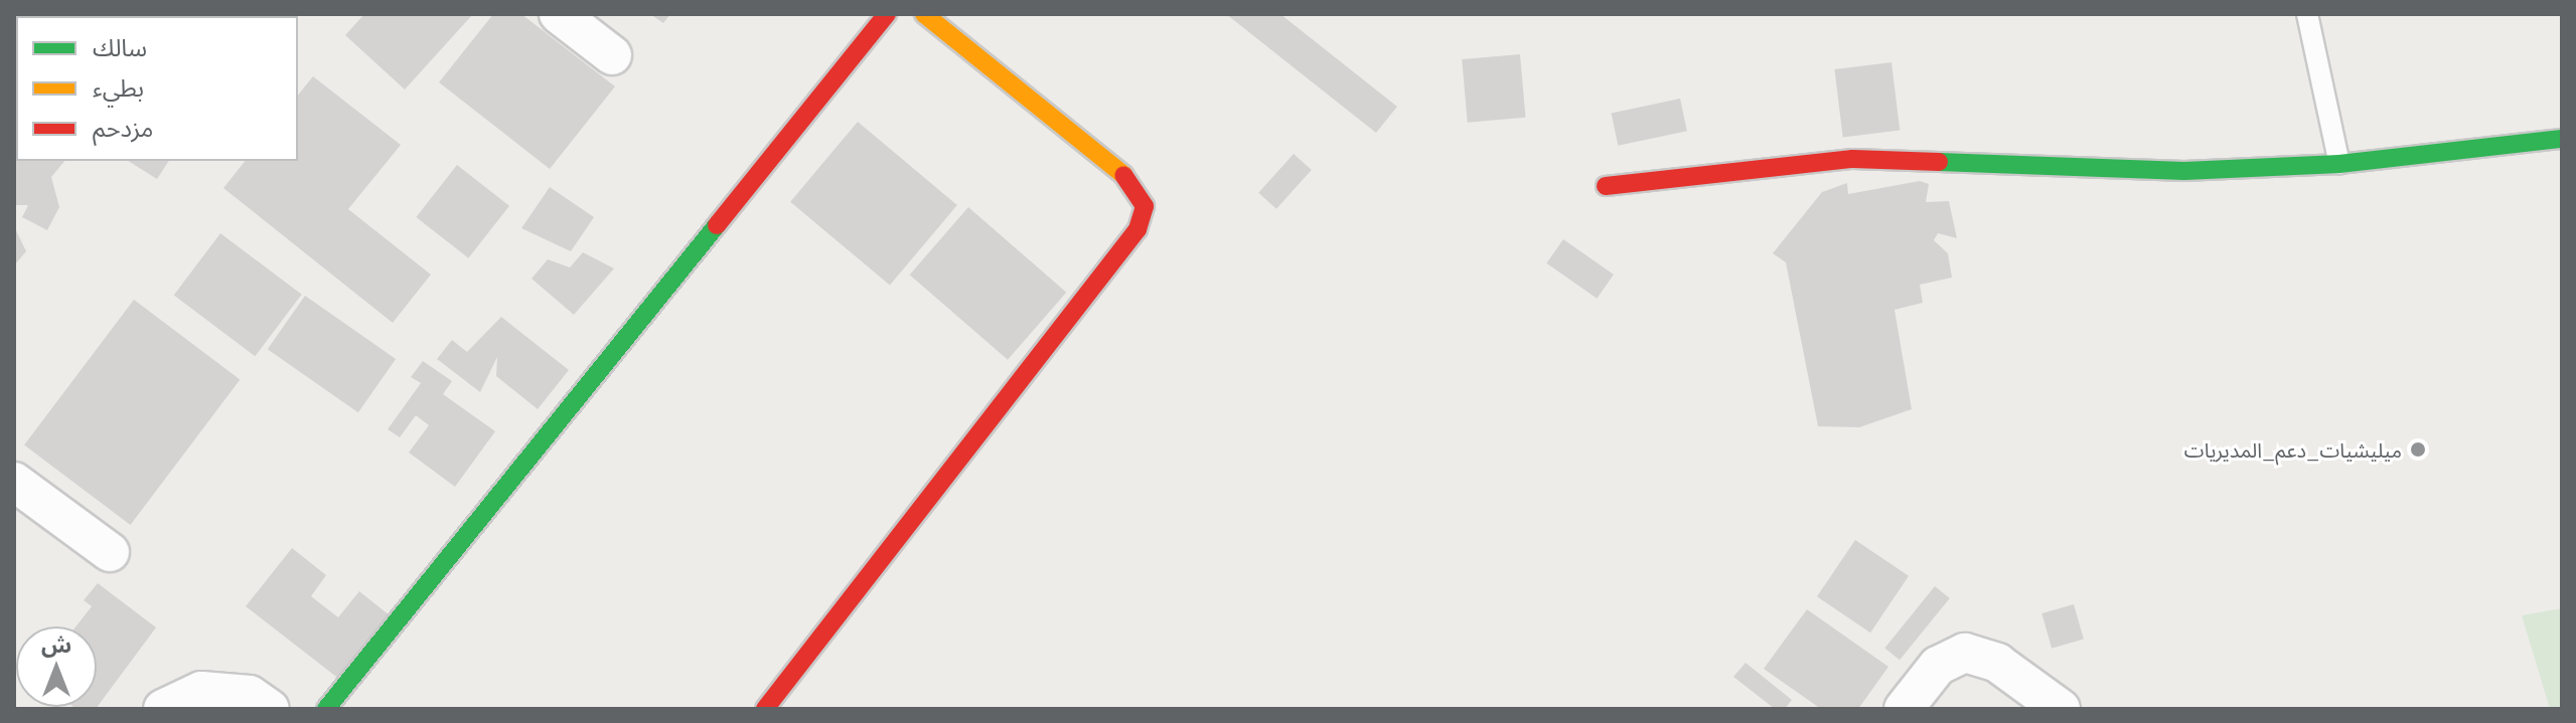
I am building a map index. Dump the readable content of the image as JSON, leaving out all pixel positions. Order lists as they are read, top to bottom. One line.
{"places":["ميليشيات_دعم_المديريات"],"legend":["سالك","بطيء","مزدحم"],"north":"top"}
